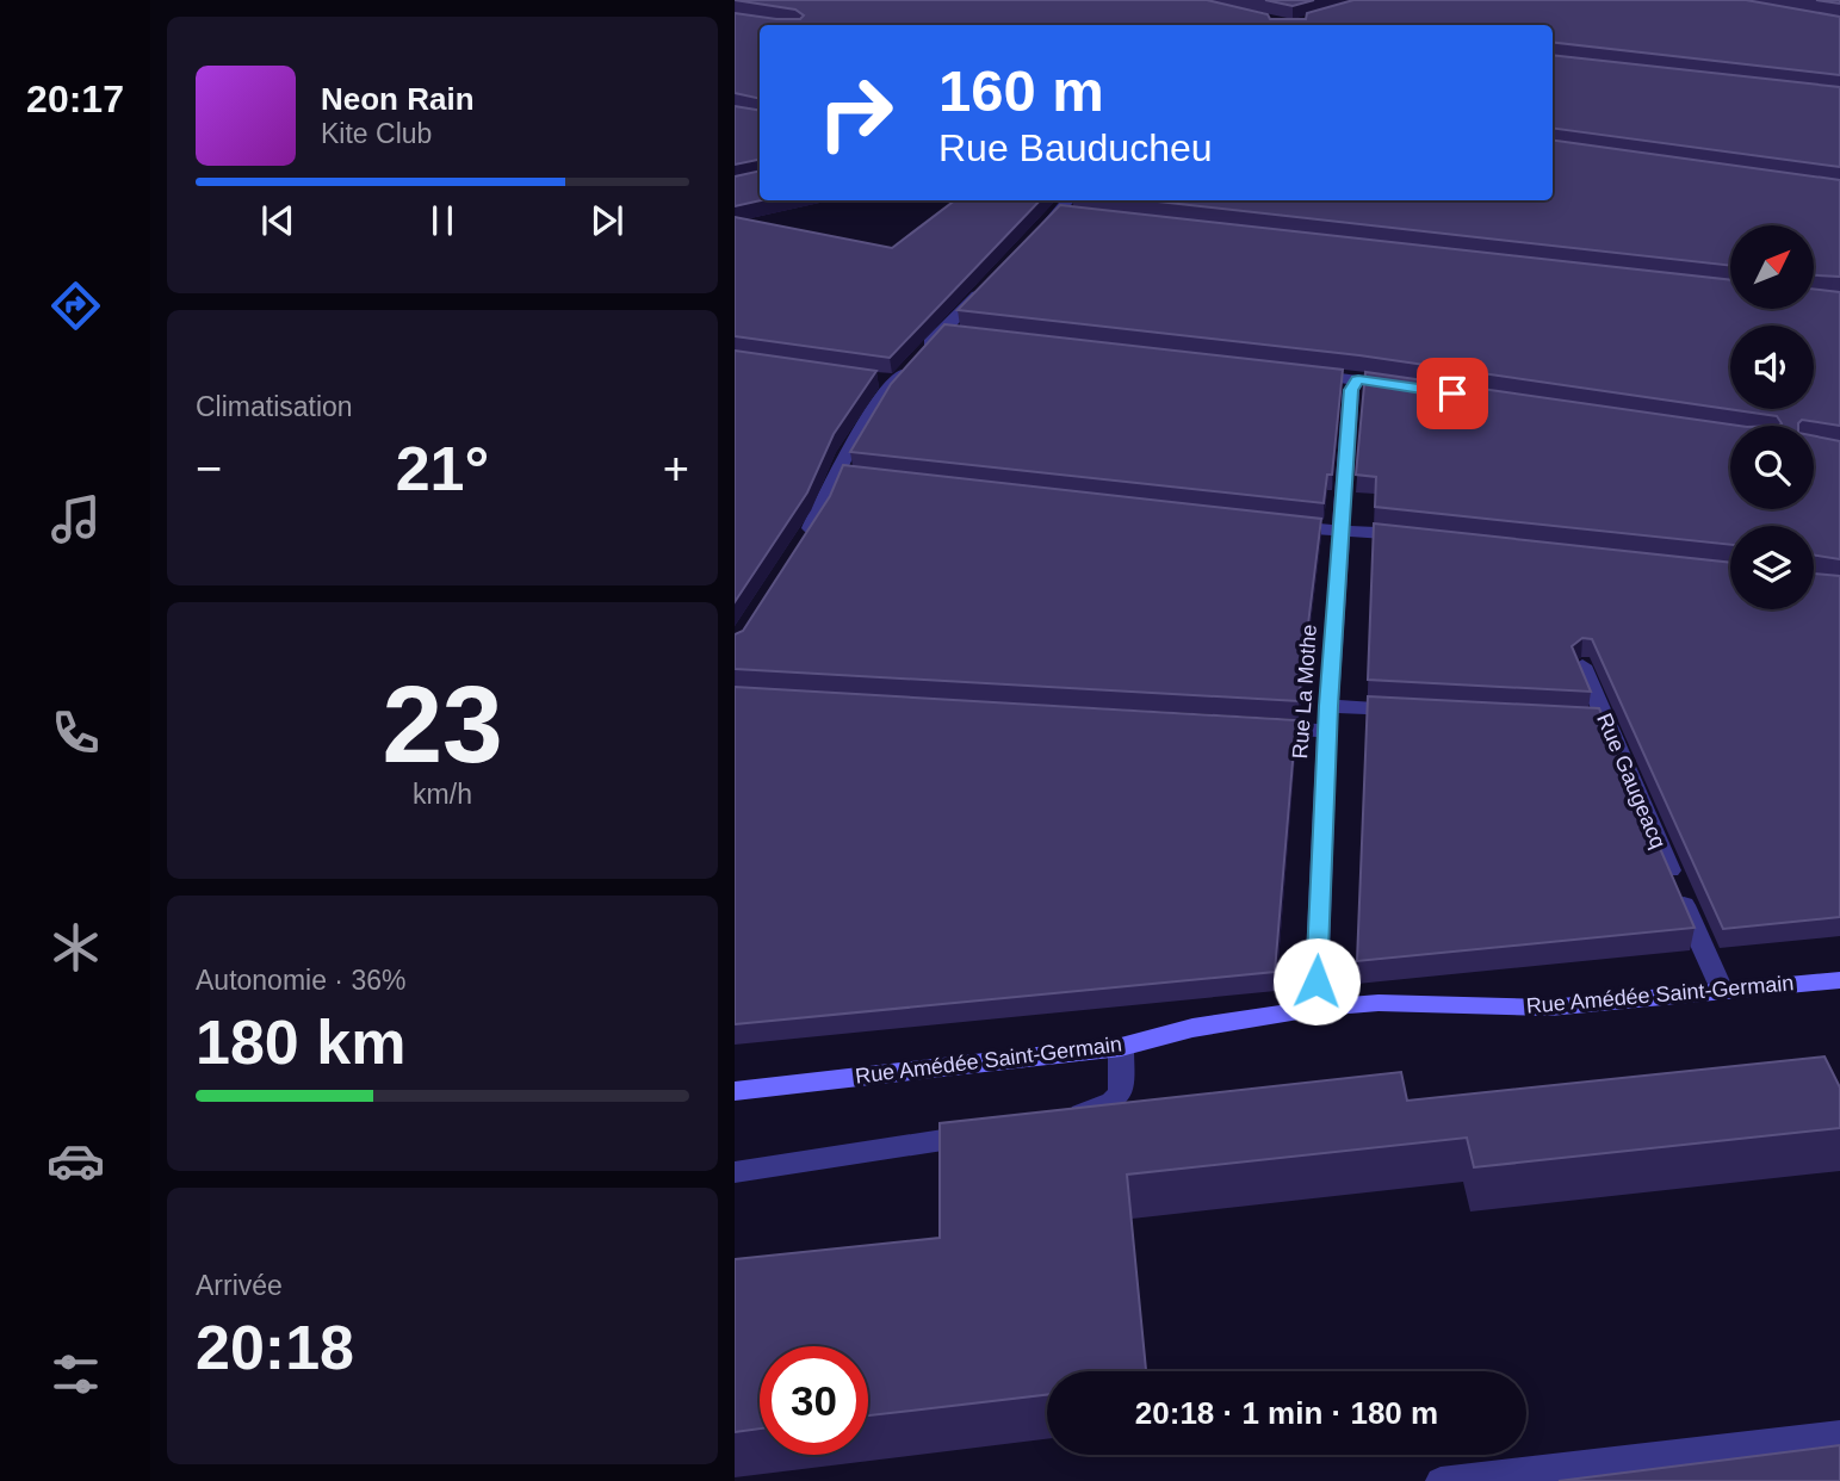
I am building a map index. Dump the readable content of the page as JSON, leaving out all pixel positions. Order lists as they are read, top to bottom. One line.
{"streets":{"street":["Rue La Mothe","Rue Gaugeacq","Rue Amédée Saint-Germain"]},"crossings":[["Rue La Mothe","Rue Amédée Saint-Germain"],["Rue Gaugeacq","Rue Amédée Saint-Germain"]],"north":"top right","page":{"tabs":"20:17","turn":["160 m","Rue Bauducheu"],"song":["Neon Rain","Kite Club"],"tile":["Climatisation",["23","km/h"],["Autonomie · 36%","180 km"],["Arrivée","20:18"]],"heat":["−","21°","+"],"limit":"30","trip":"20:18 · 1 min · 180 m"}}
